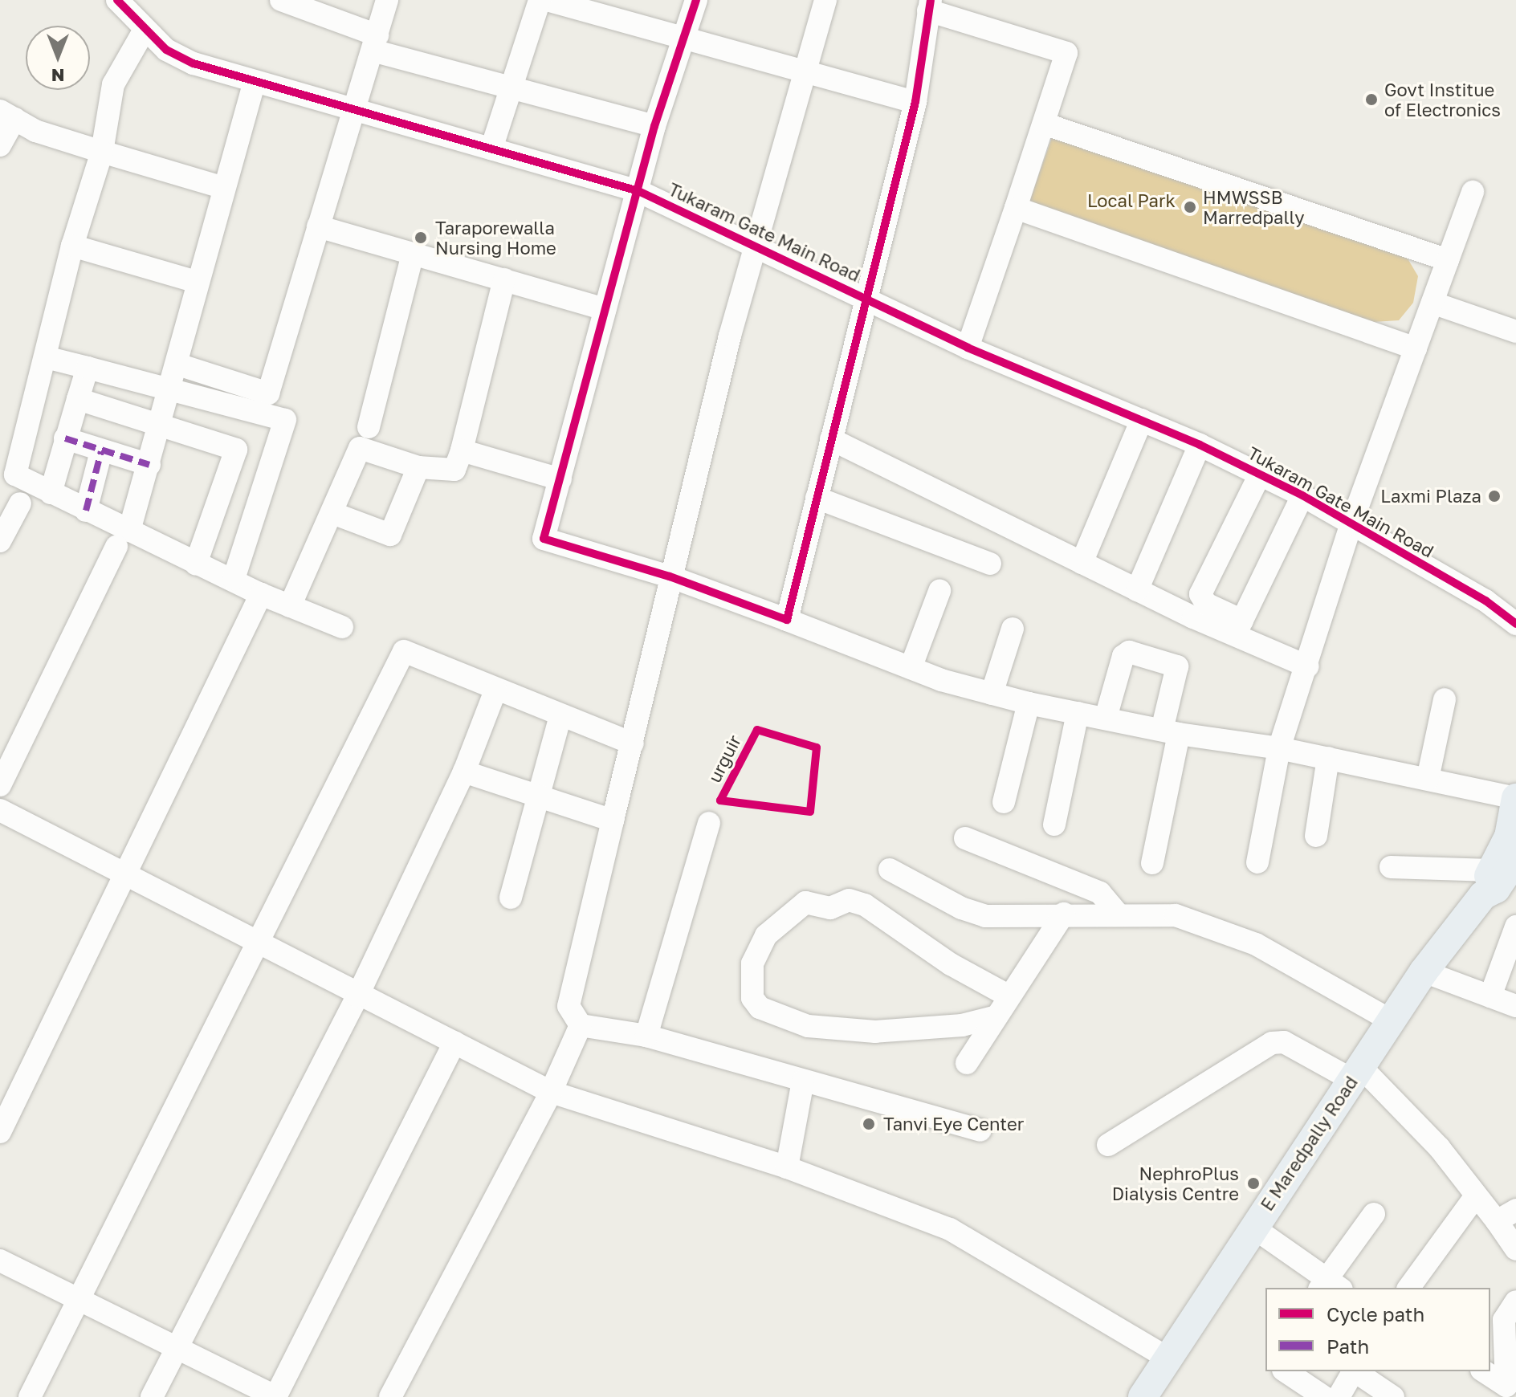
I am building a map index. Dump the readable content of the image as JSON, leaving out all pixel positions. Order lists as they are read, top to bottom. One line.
{"streets":{"main road":["E Maredpally Road"],"street":["Tukaram Gate Main Road"],"cycle path":["urguir"]},"parks":["Local Park"],"places":["Govt Institue of Electronics","HMWSSB Marredpally","Taraporewalla Nursing Home","Laxmi Plaza","Tanvi Eye Center","NephroPlus Dialysis Centre"],"legend":["Cycle path","Path"],"north":"bottom"}
